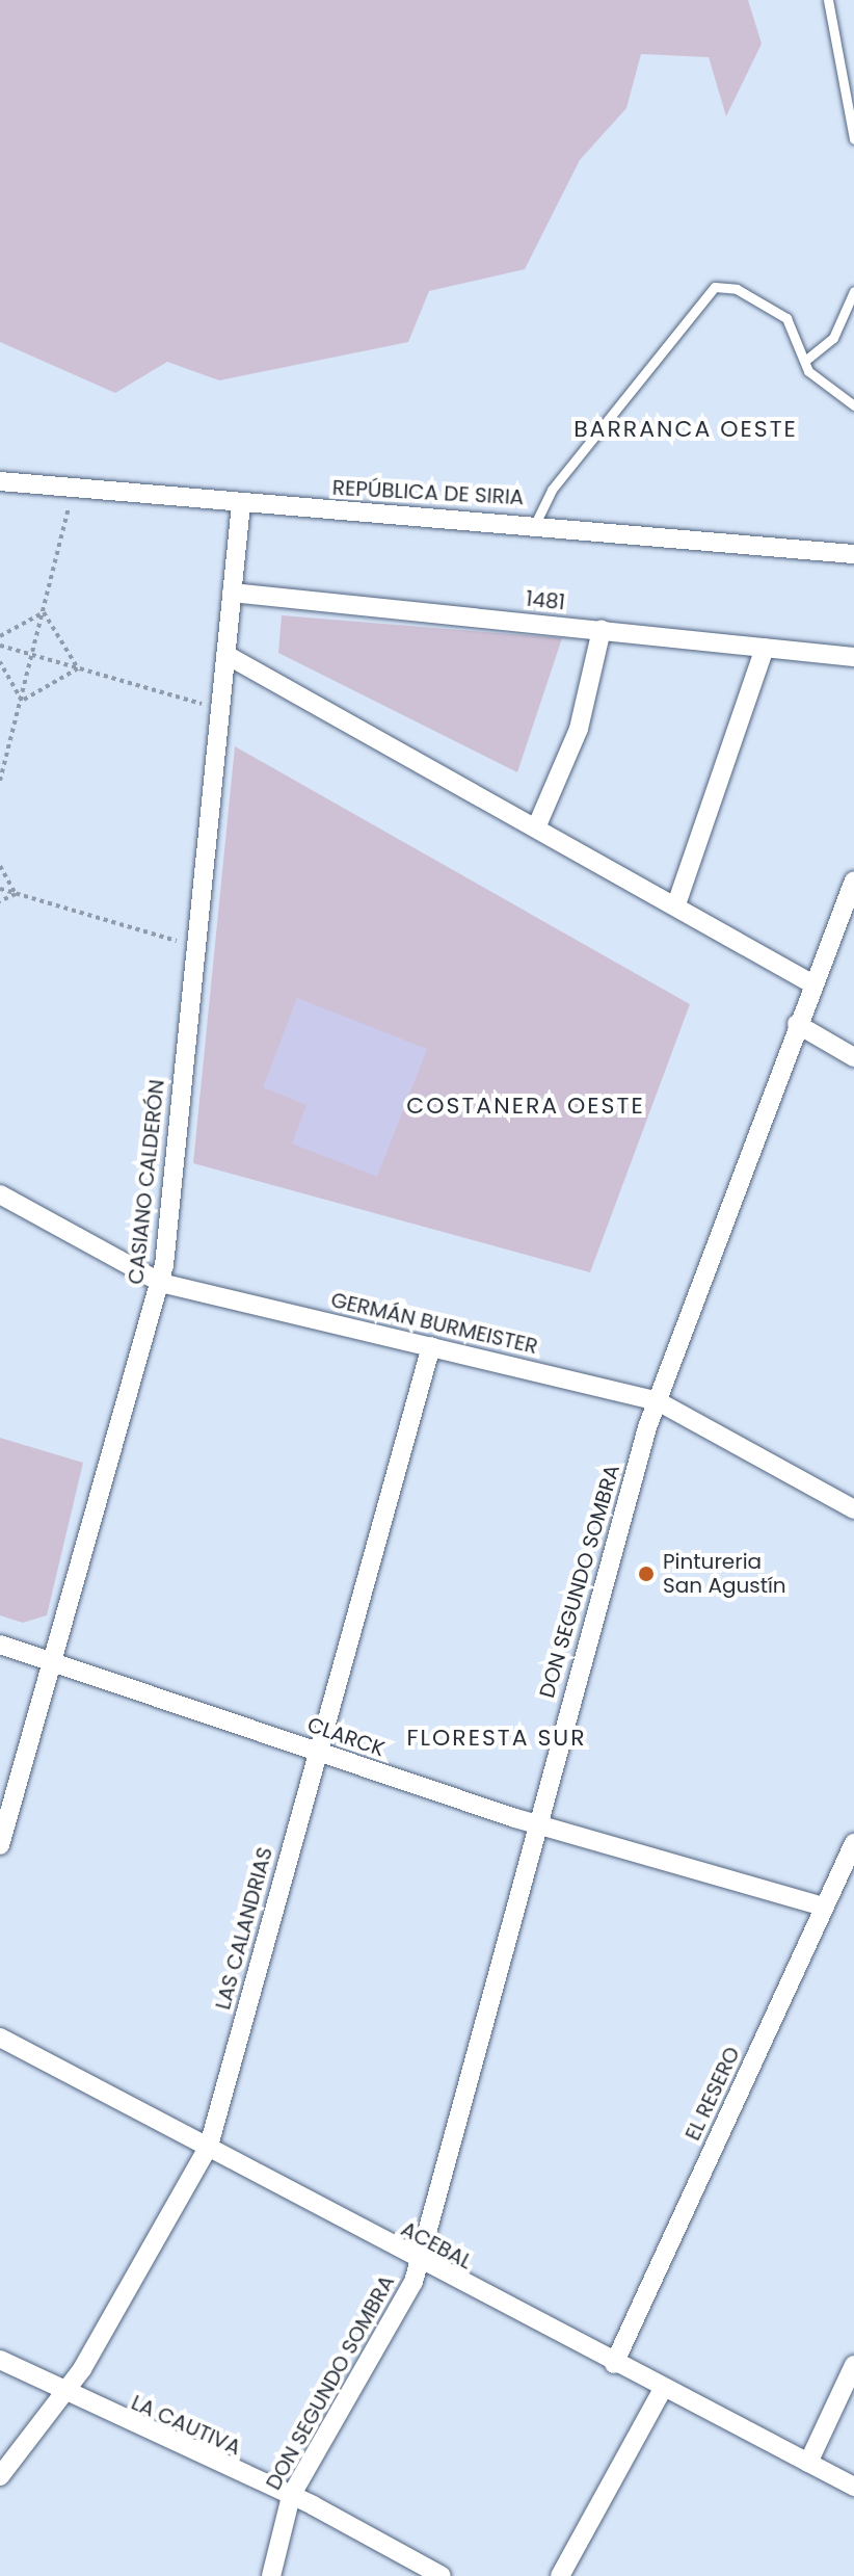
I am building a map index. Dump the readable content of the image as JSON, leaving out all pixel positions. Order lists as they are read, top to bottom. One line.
{"streets":{"street":["REPÚBLICA DE SIRIA","1481","CASIANO CALDERÓN","GERMÁN BURMEISTER","DON SEGUNDO SOMBRA","CLARCK","LAS CALANDRIAS","EL RESERO","ACEBAL","LA CAUTIVA"]},"crossings":[["REPÚBLICA DE SIRIA","CASIANO CALDERÓN"],["1481","CASIANO CALDERÓN"],["CASIANO CALDERÓN","GERMÁN BURMEISTER"],["CASIANO CALDERÓN","CLARCK"],["GERMÁN BURMEISTER","DON SEGUNDO SOMBRA"],["GERMÁN BURMEISTER","LAS CALANDRIAS"],["DON SEGUNDO SOMBRA","CLARCK"],["DON SEGUNDO SOMBRA","ACEBAL"],["DON SEGUNDO SOMBRA","LA CAUTIVA"],["CLARCK","LAS CALANDRIAS"],["CLARCK","EL RESERO"],["LAS CALANDRIAS","ACEBAL"],["LAS CALANDRIAS","LA CAUTIVA"],["EL RESERO","ACEBAL"]],"districts":["BARRANCA OESTE","COSTANERA OESTE","FLORESTA SUR"],"places":["Pintureria San Agustín"]}
